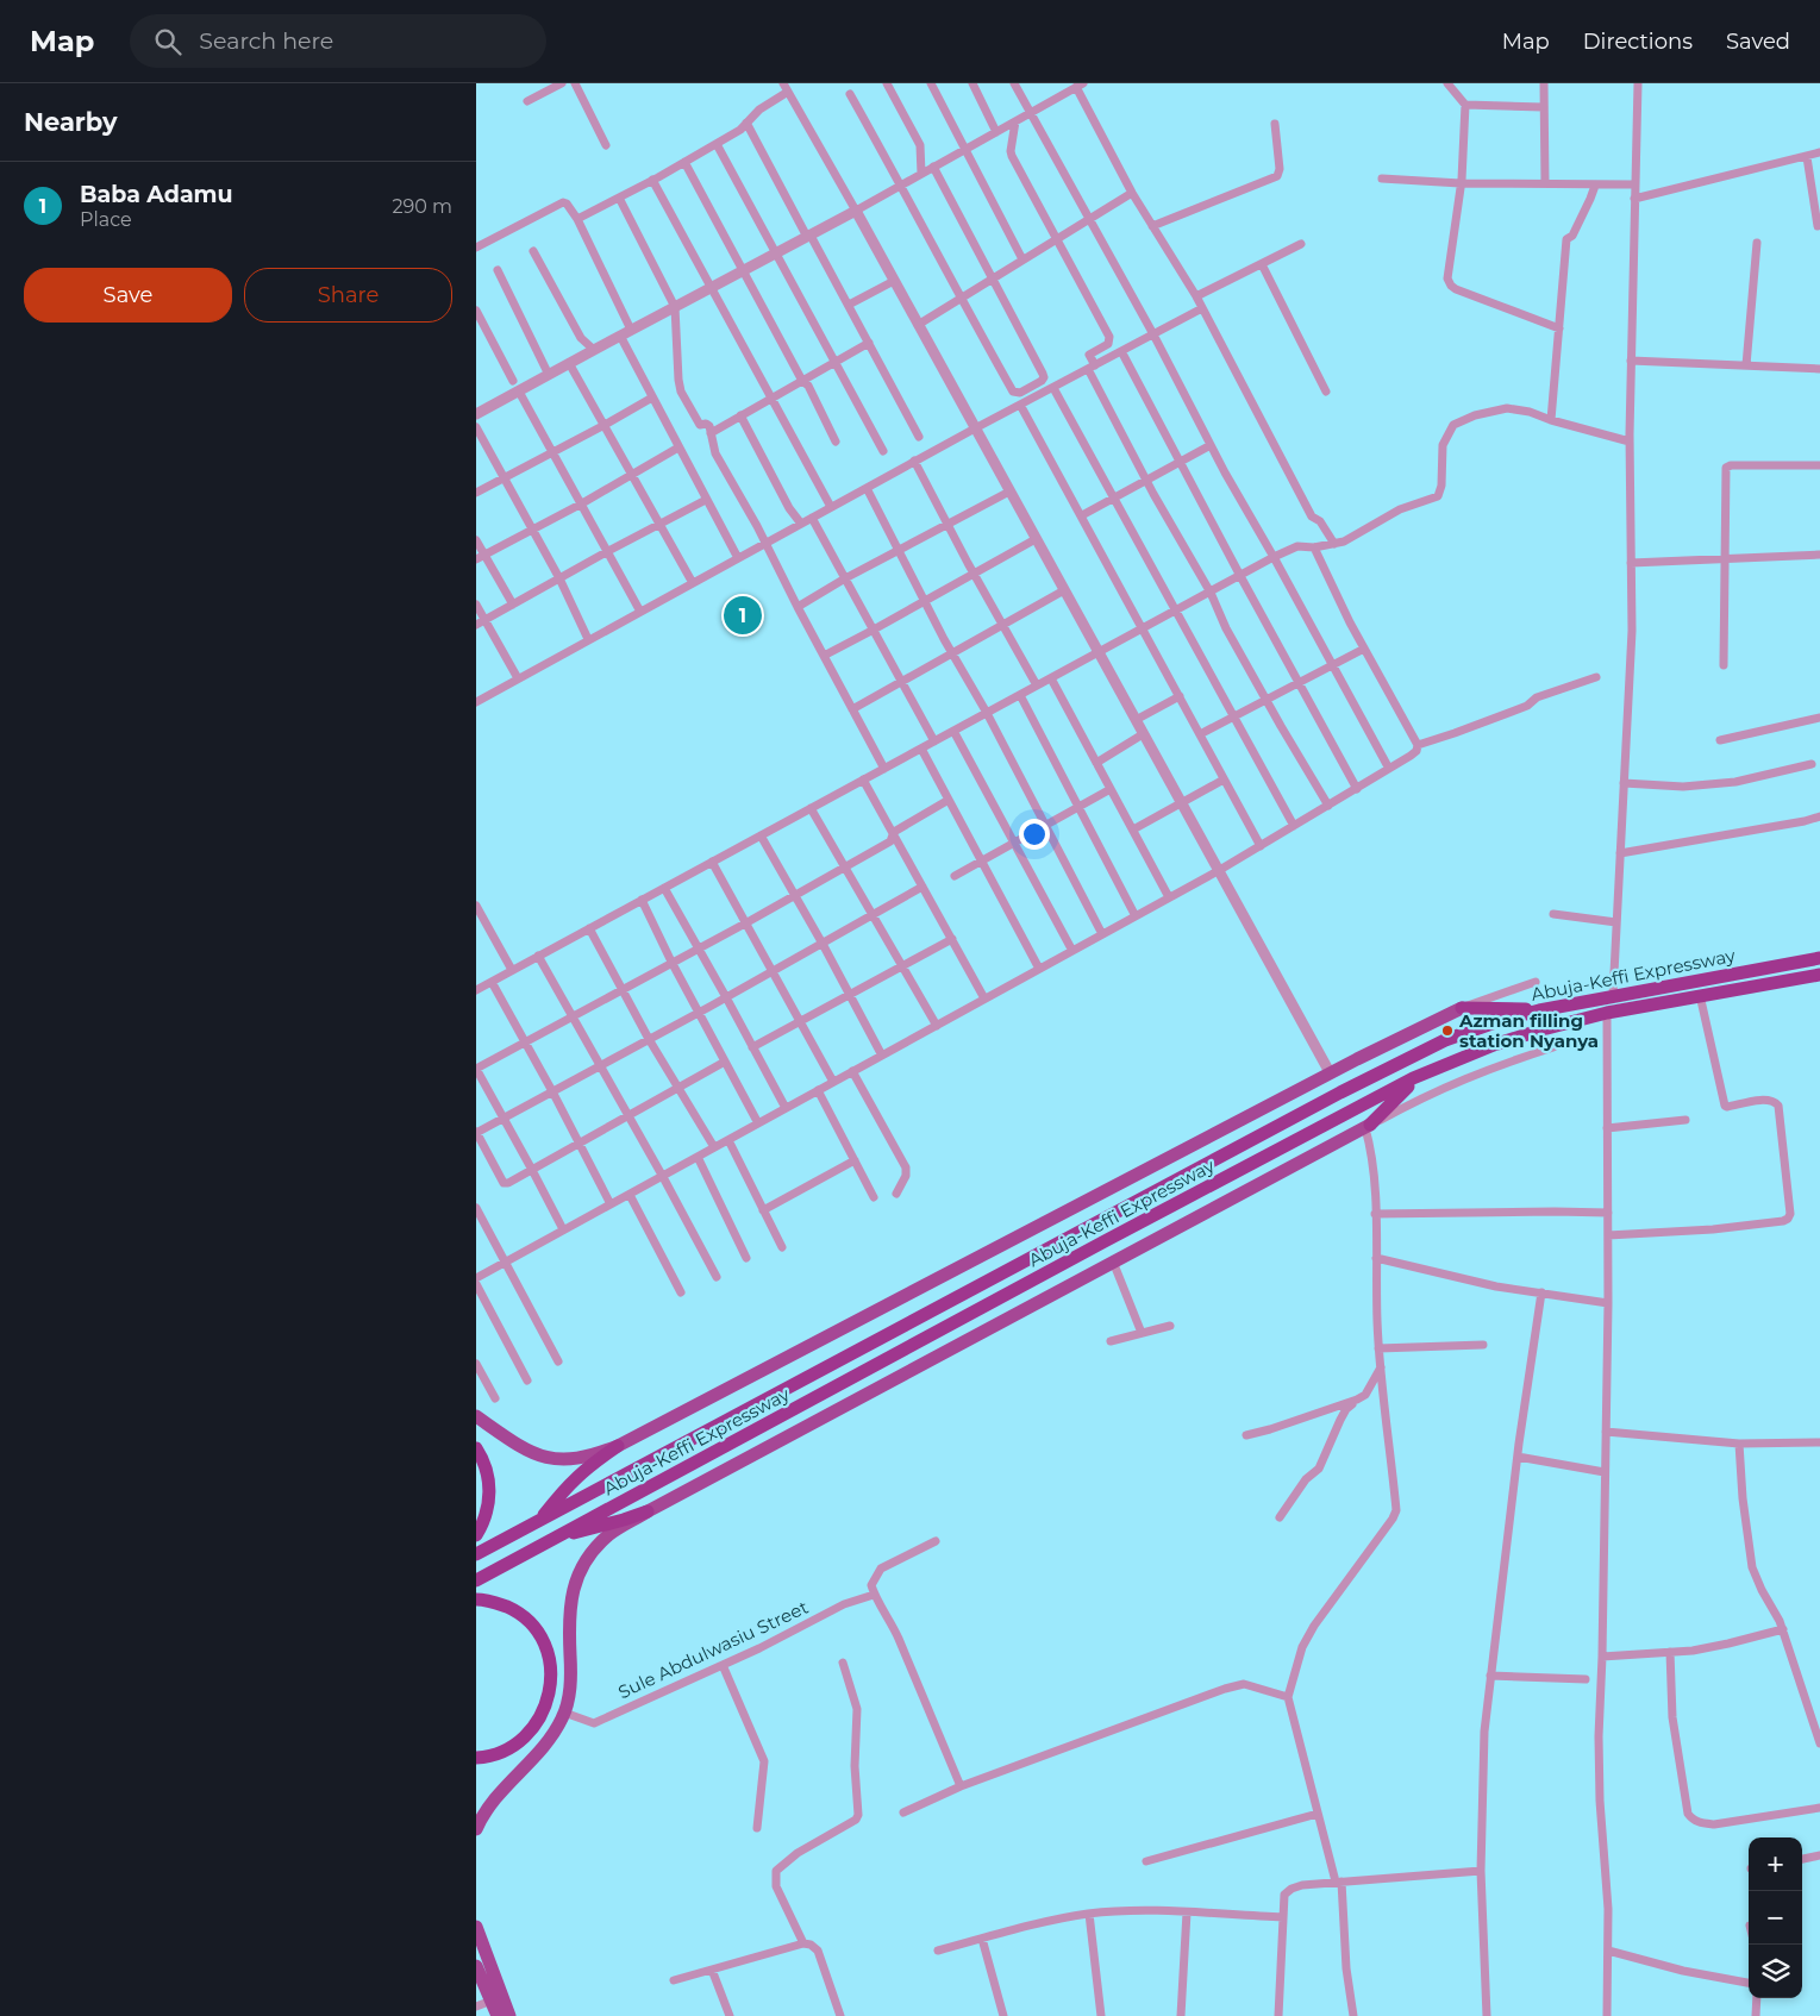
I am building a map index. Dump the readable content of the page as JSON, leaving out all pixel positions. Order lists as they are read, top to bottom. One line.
{"streets":{"highway":["Abuja-Keffi Expressway"],"street":["Sule Abdulwasiu Street"]},"places":["Azman filling station Nyanya"],"page":{"header":"Map","search":"Search here","nav":["Map","Directions","Saved"],"heading":"Nearby","list":[{"mark":"1","name":"Baba Adamu","note":"Place","value":"290 m"}],"buttons":["Save","Share"],"pins":"1","map_buttons":["+","−"]}}
